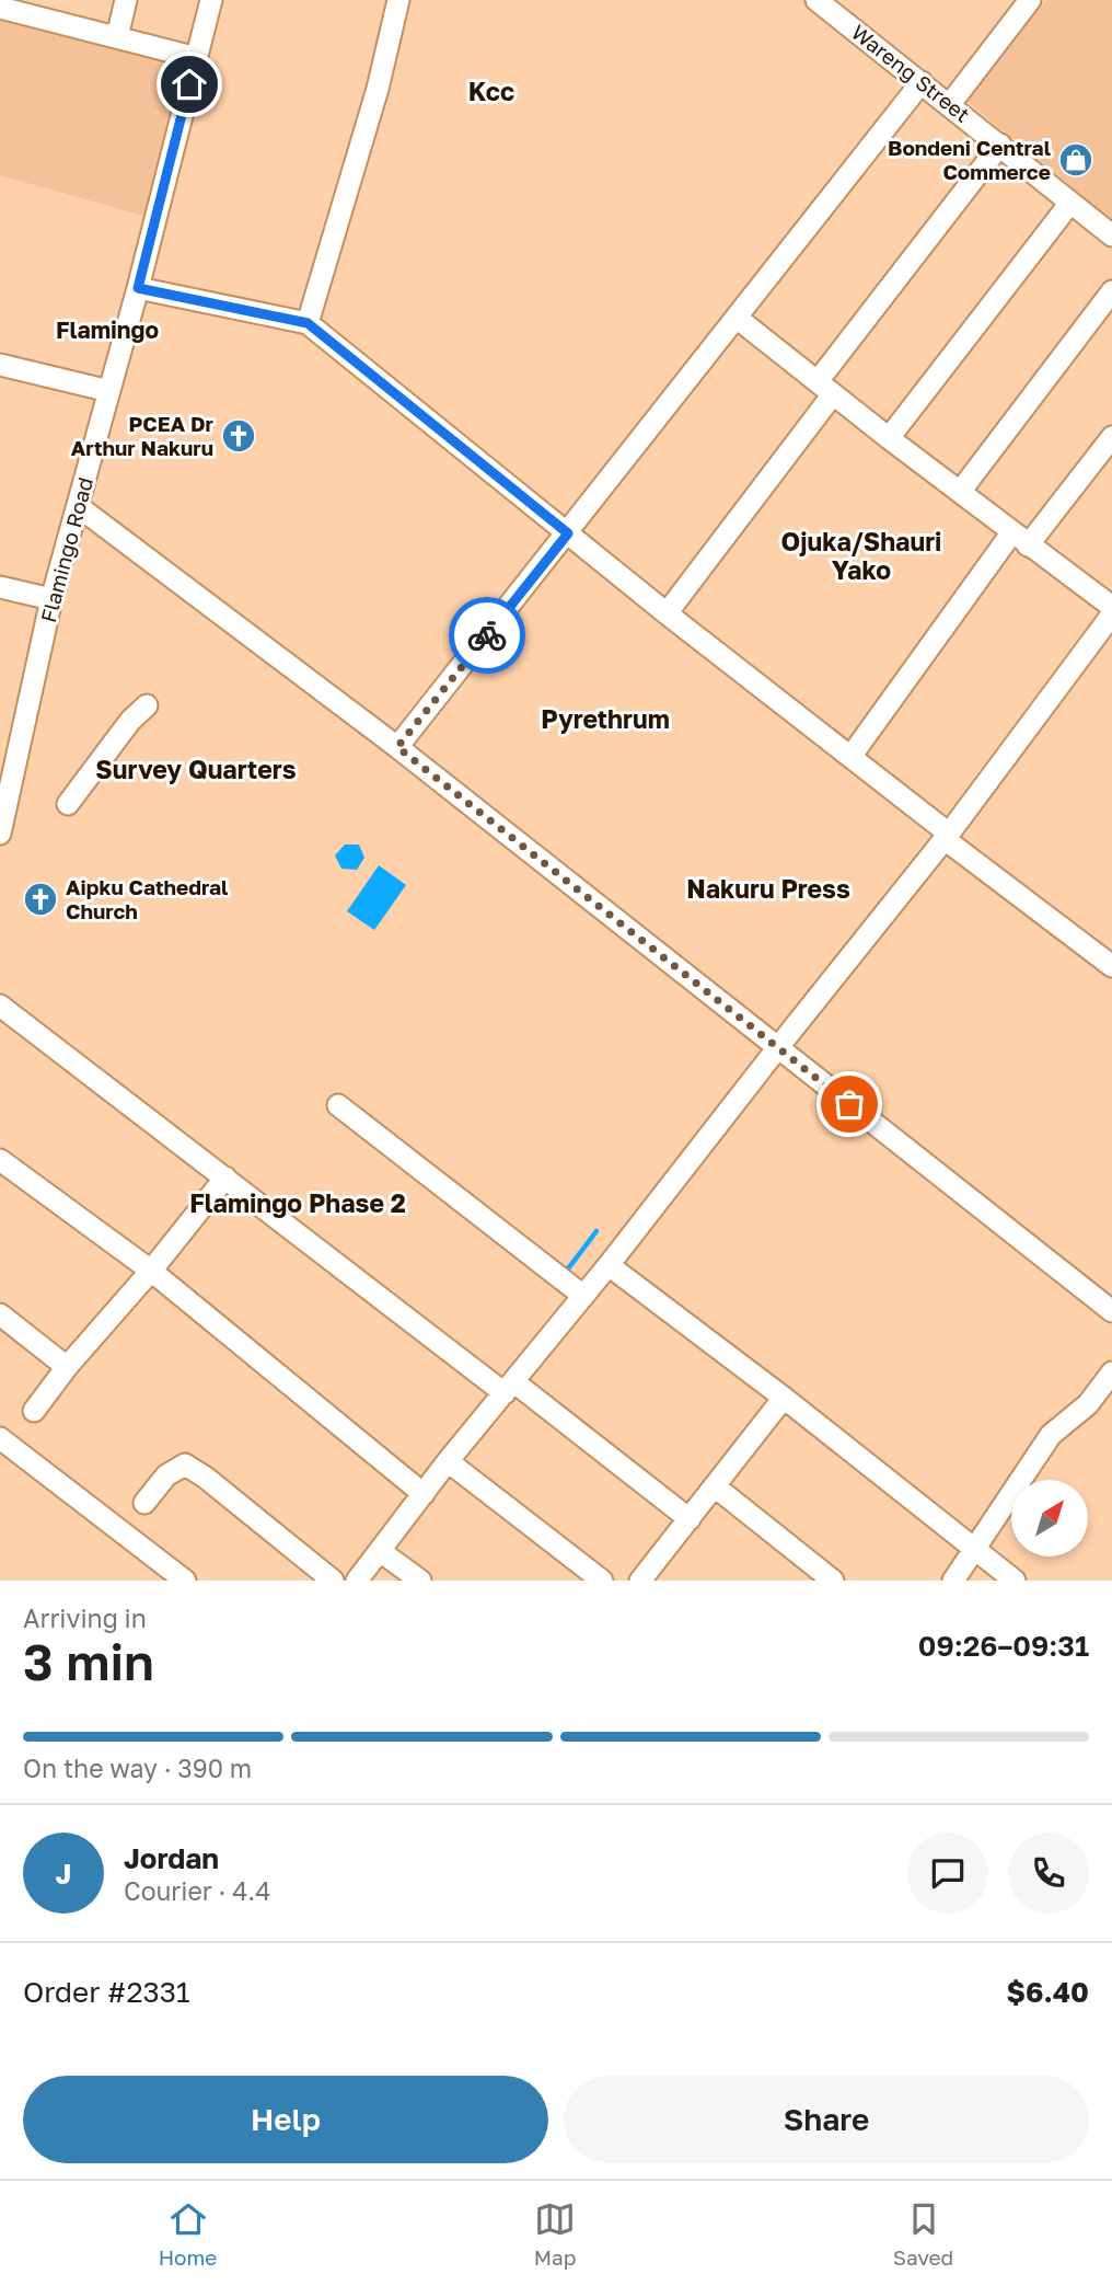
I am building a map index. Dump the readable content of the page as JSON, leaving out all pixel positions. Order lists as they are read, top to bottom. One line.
{"streets":{"street":["Wareng Street","Flamingo Road"]},"districts":["Kcc","Flamingo","Ojuka/Shauri Yako","Pyrethrum","Survey Quarters","Nakuru Press","Flamingo Phase 2"],"places":{"shop":["Bondeni Central Commerce"],"church":["PCEA Dr Arthur Nakuru","Aipku Cathedral Church"]},"north":"top right","page":{"heading":["3 min","Arriving in","09:26–09:31"],"panel":["Jordan","Courier · 4.4","Order #2331","$6.40"],"bar":"On the way · 390 m","round":"J","buttons":["Help","Share"],"tabs":["Home","Map","Saved"]}}
